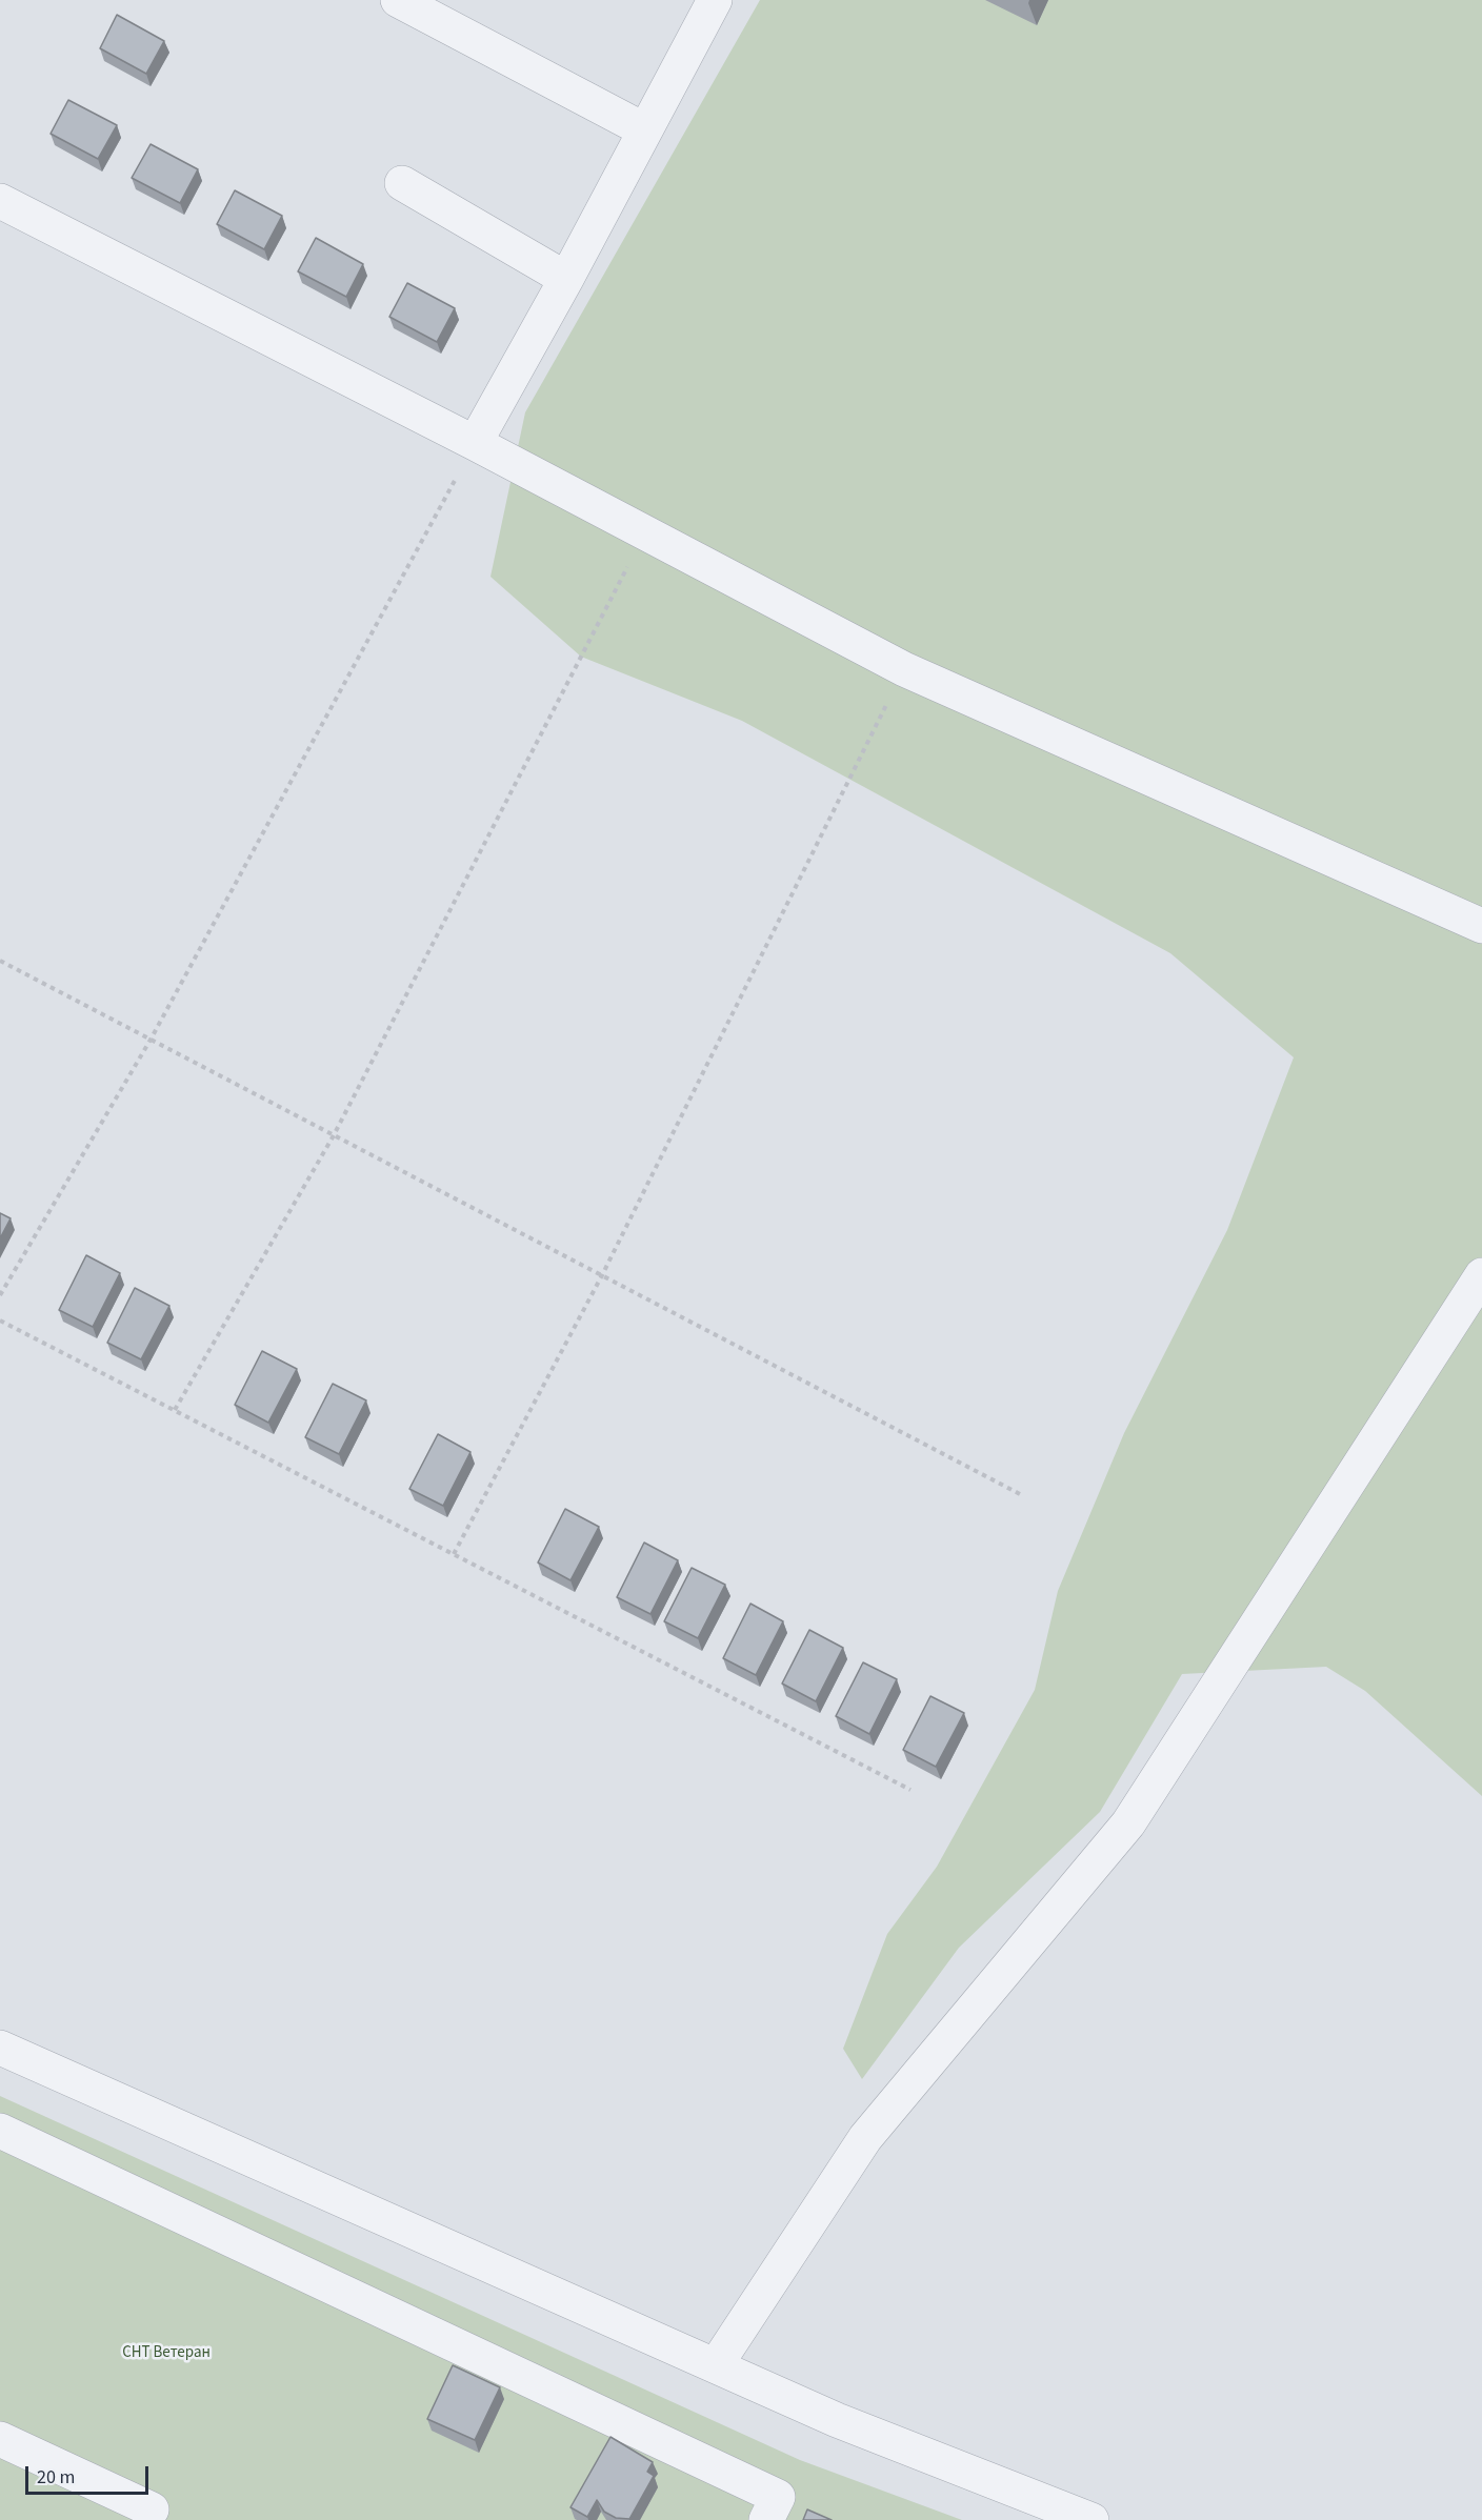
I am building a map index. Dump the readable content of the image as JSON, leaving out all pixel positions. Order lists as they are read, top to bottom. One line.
{"parks":["СНТ Ветеран"],"scale_bar":"20 m"}
